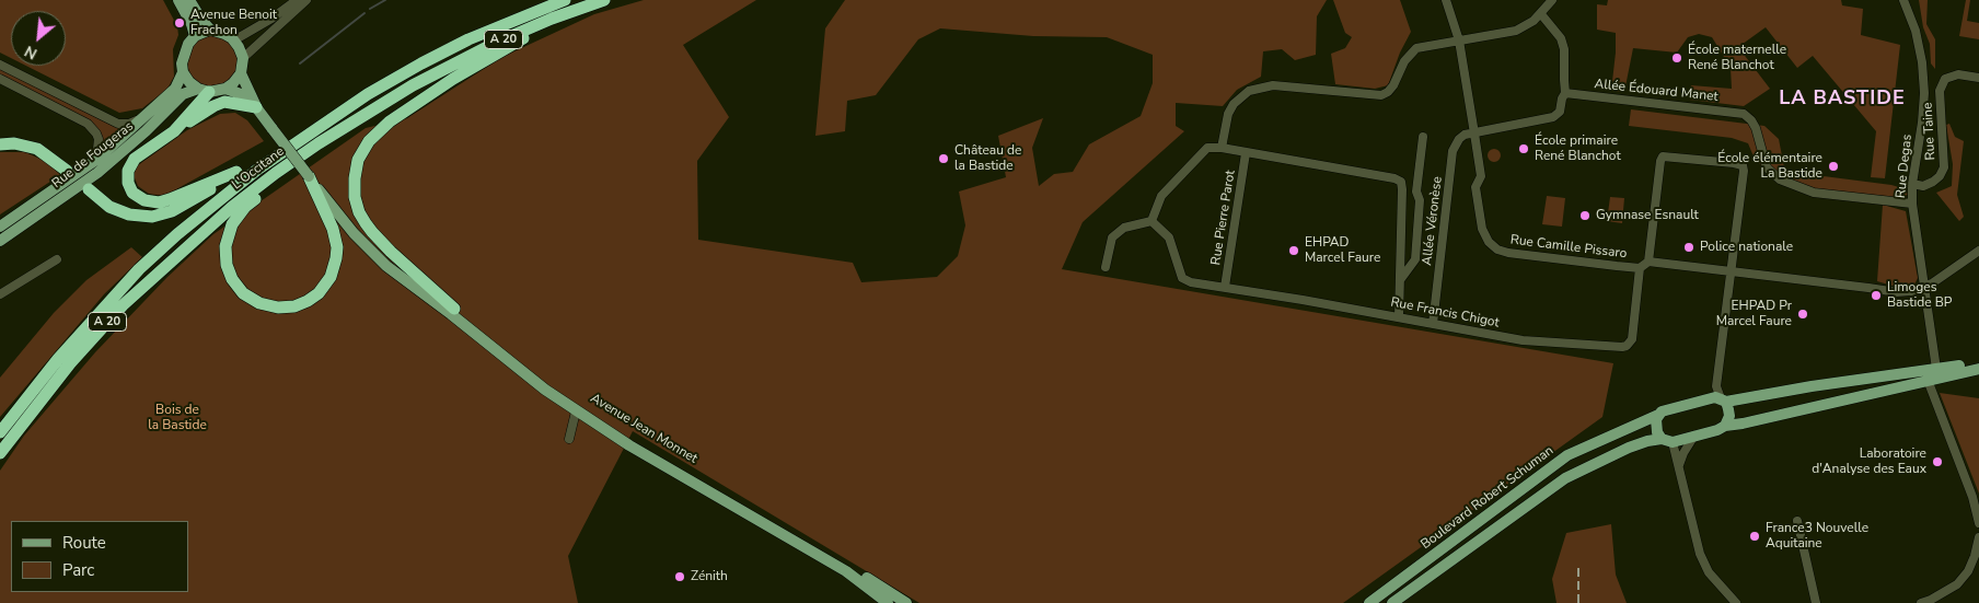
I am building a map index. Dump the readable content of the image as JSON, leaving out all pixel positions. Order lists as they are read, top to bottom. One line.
{"streets":{"highway":["A 20","L'Occitane"],"main road":["Rue de Fougeras","Avenue Jean Monnet","Boulevard Robert Schuman"],"street":["Allée Édouard Manet","Rue Taine","Rue Degas","Rue Pierre Parot","Allée Véronèse","Rue Camille Pissaro","Rue Francis Chigot"]},"crossings":[["Allée Édouard Manet","Rue Degas"],["Rue Taine","Rue Degas"],["Rue de Fougeras","Avenue Jean Monnet"],["Rue Pierre Parot","Rue Francis Chigot"],["Allée Véronèse","Rue Camille Pissaro"],["Allée Véronèse","Rue Francis Chigot"],["Rue Camille Pissaro","Rue Francis Chigot"]],"districts":["LA BASTIDE"],"parks":["Bois de la Bastide"],"places":["Avenue Benoit Frachon","École maternelle René Blanchot","École primaire René Blanchot","Château de la Bastide","École élémentaire La Bastide","Gymnase Esnault","Police nationale","EHPAD Marcel Faure","Limoges Bastide BP","EHPAD Pr Marcel Faure","Laboratoire d'Analyse des Eaux","France3 Nouvelle Aquitaine","Zénith"],"legend":["Route","Parc"],"north":"bottom left"}
